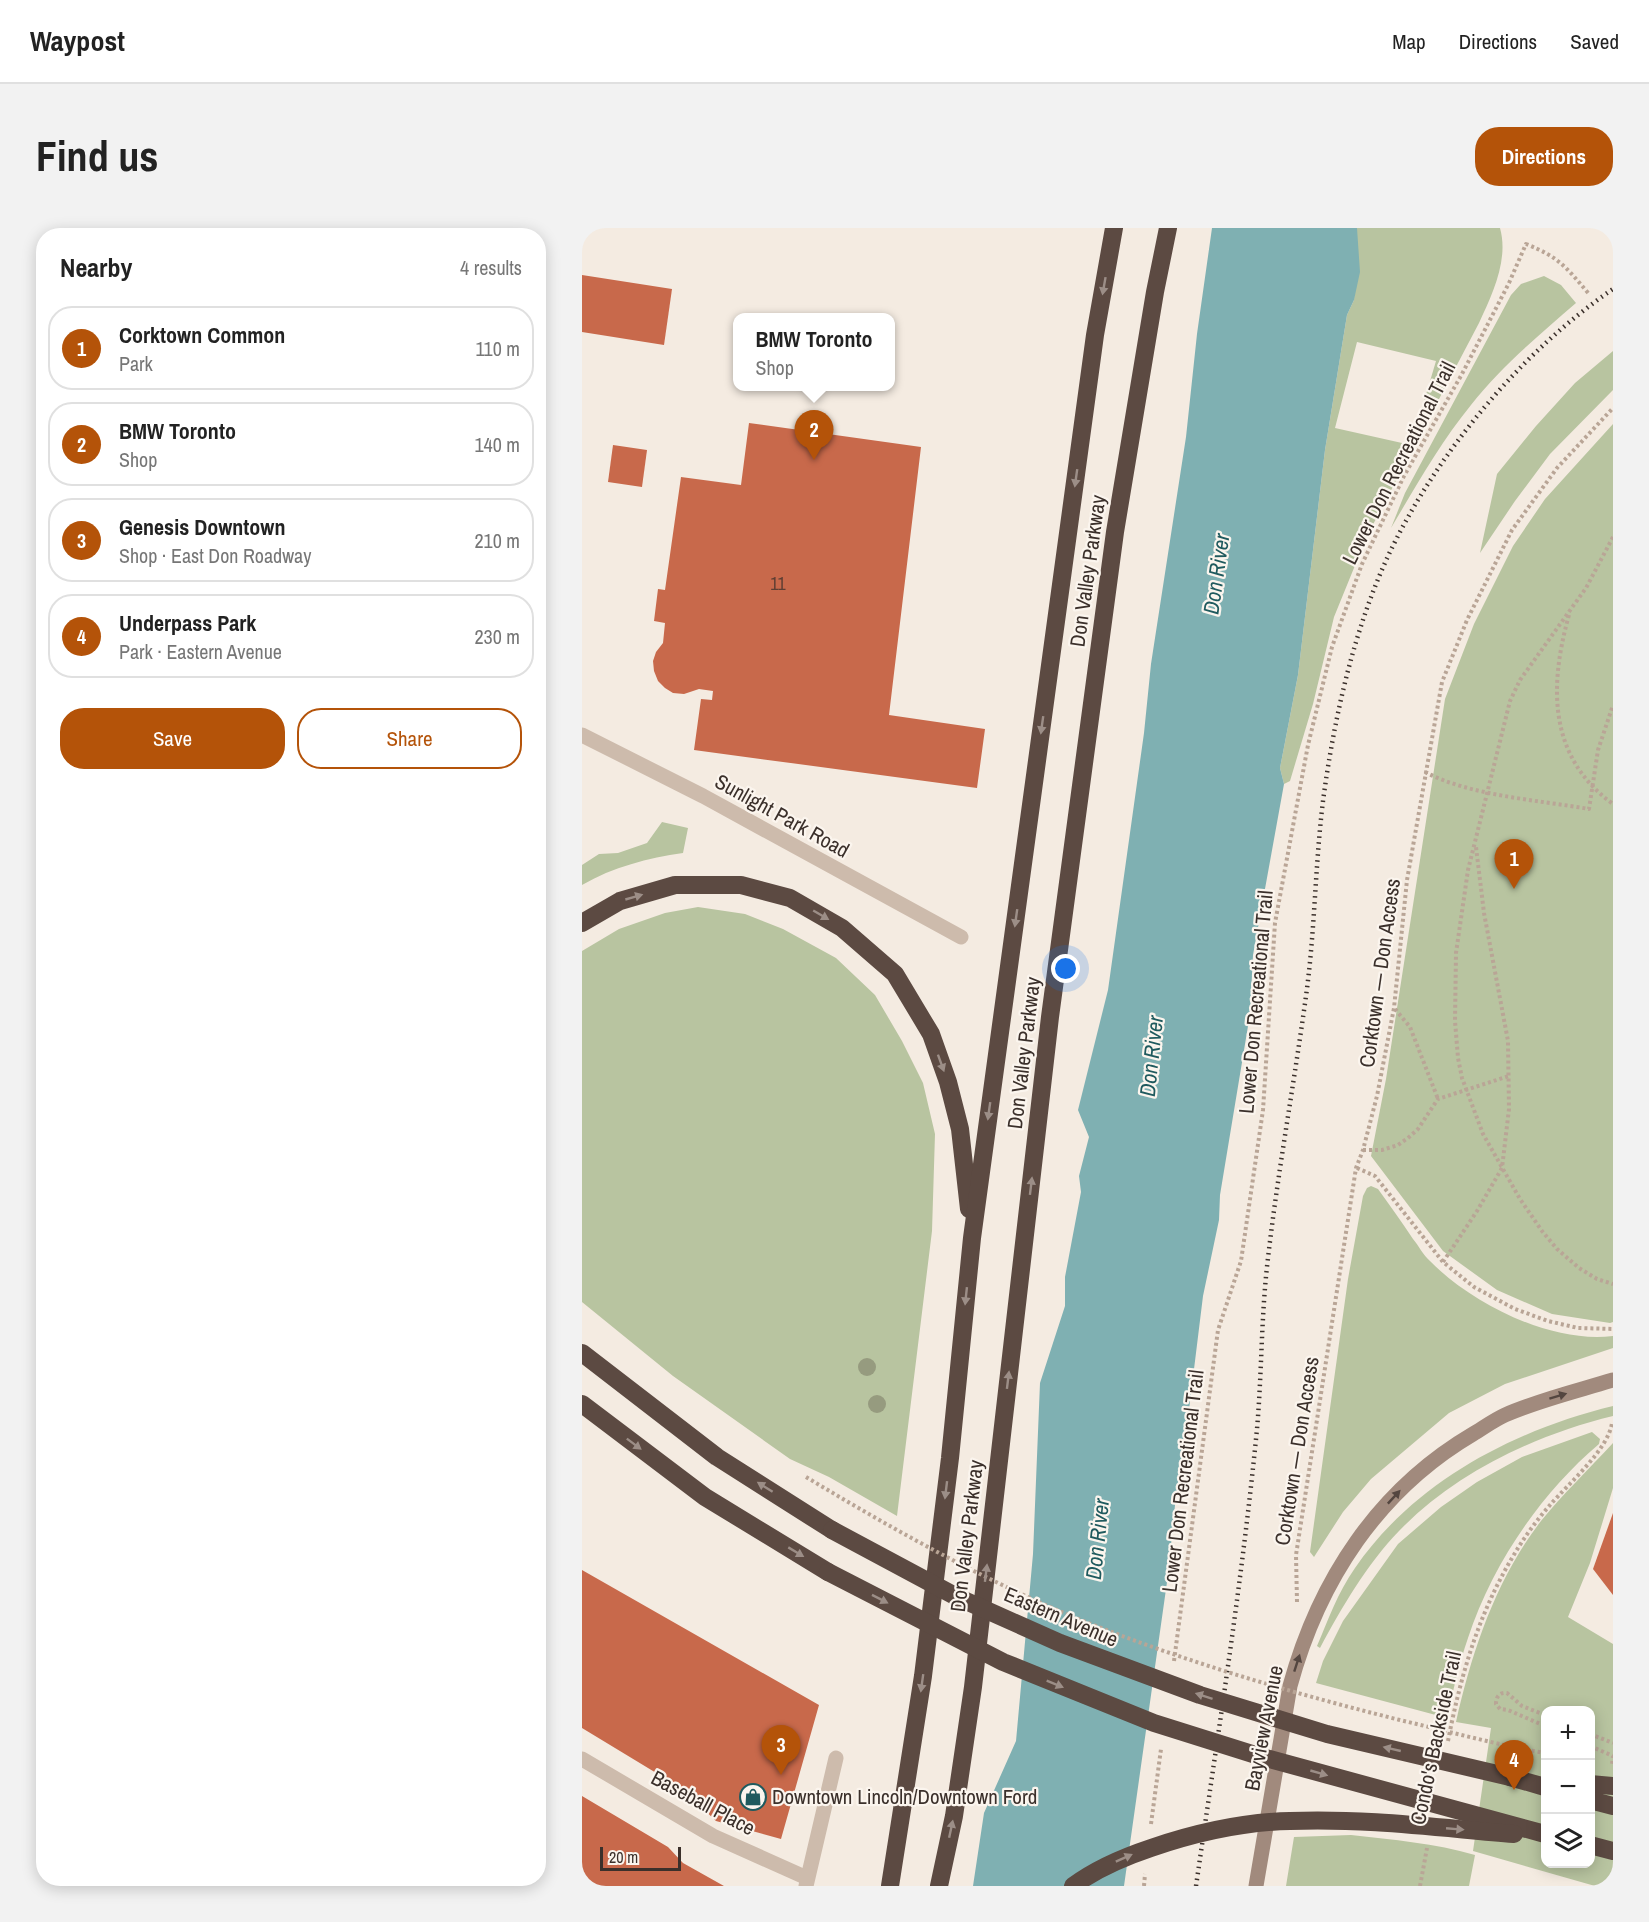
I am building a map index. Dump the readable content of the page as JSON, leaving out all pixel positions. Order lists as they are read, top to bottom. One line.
{"streets":{"highway":["Don Valley Parkway","Eastern Avenue"],"main road":["Bayview Avenue"],"street":["Sunlight Park Road","Baseball Place"],"path":["Lower Don Recreational Trail","Corktown — Don Access","Condo's Backside Trail"]},"one_way":["Bayview Avenue"],"water":["Don River"],"places":{"shop":["Downtown Lincoln/Downtown Ford"]},"house_numbers":["11"],"scale_bar":"20 m","page":{"header":"Waypost","nav":["Map","Directions","Saved"],"buttons":["Directions",["Save","Share"]],"title":"Find us","heading":["Nearby","4 results"],"list":[{"mark":"1","name":"Corktown Common","note":"Park","value":"110 m"},{"mark":"2","name":"BMW Toronto","note":"Shop","value":"140 m"},{"mark":"3","name":"Genesis Downtown","note":"Shop · East Don Roadway","value":"210 m"},{"mark":"4","name":"Underpass Park","note":"Park · Eastern Avenue","value":"230 m"}],"popup":["BMW Toronto","Shop"],"pins":["2","1","3","4"],"map_buttons":["+","−"],"scale":"20 m"}}
